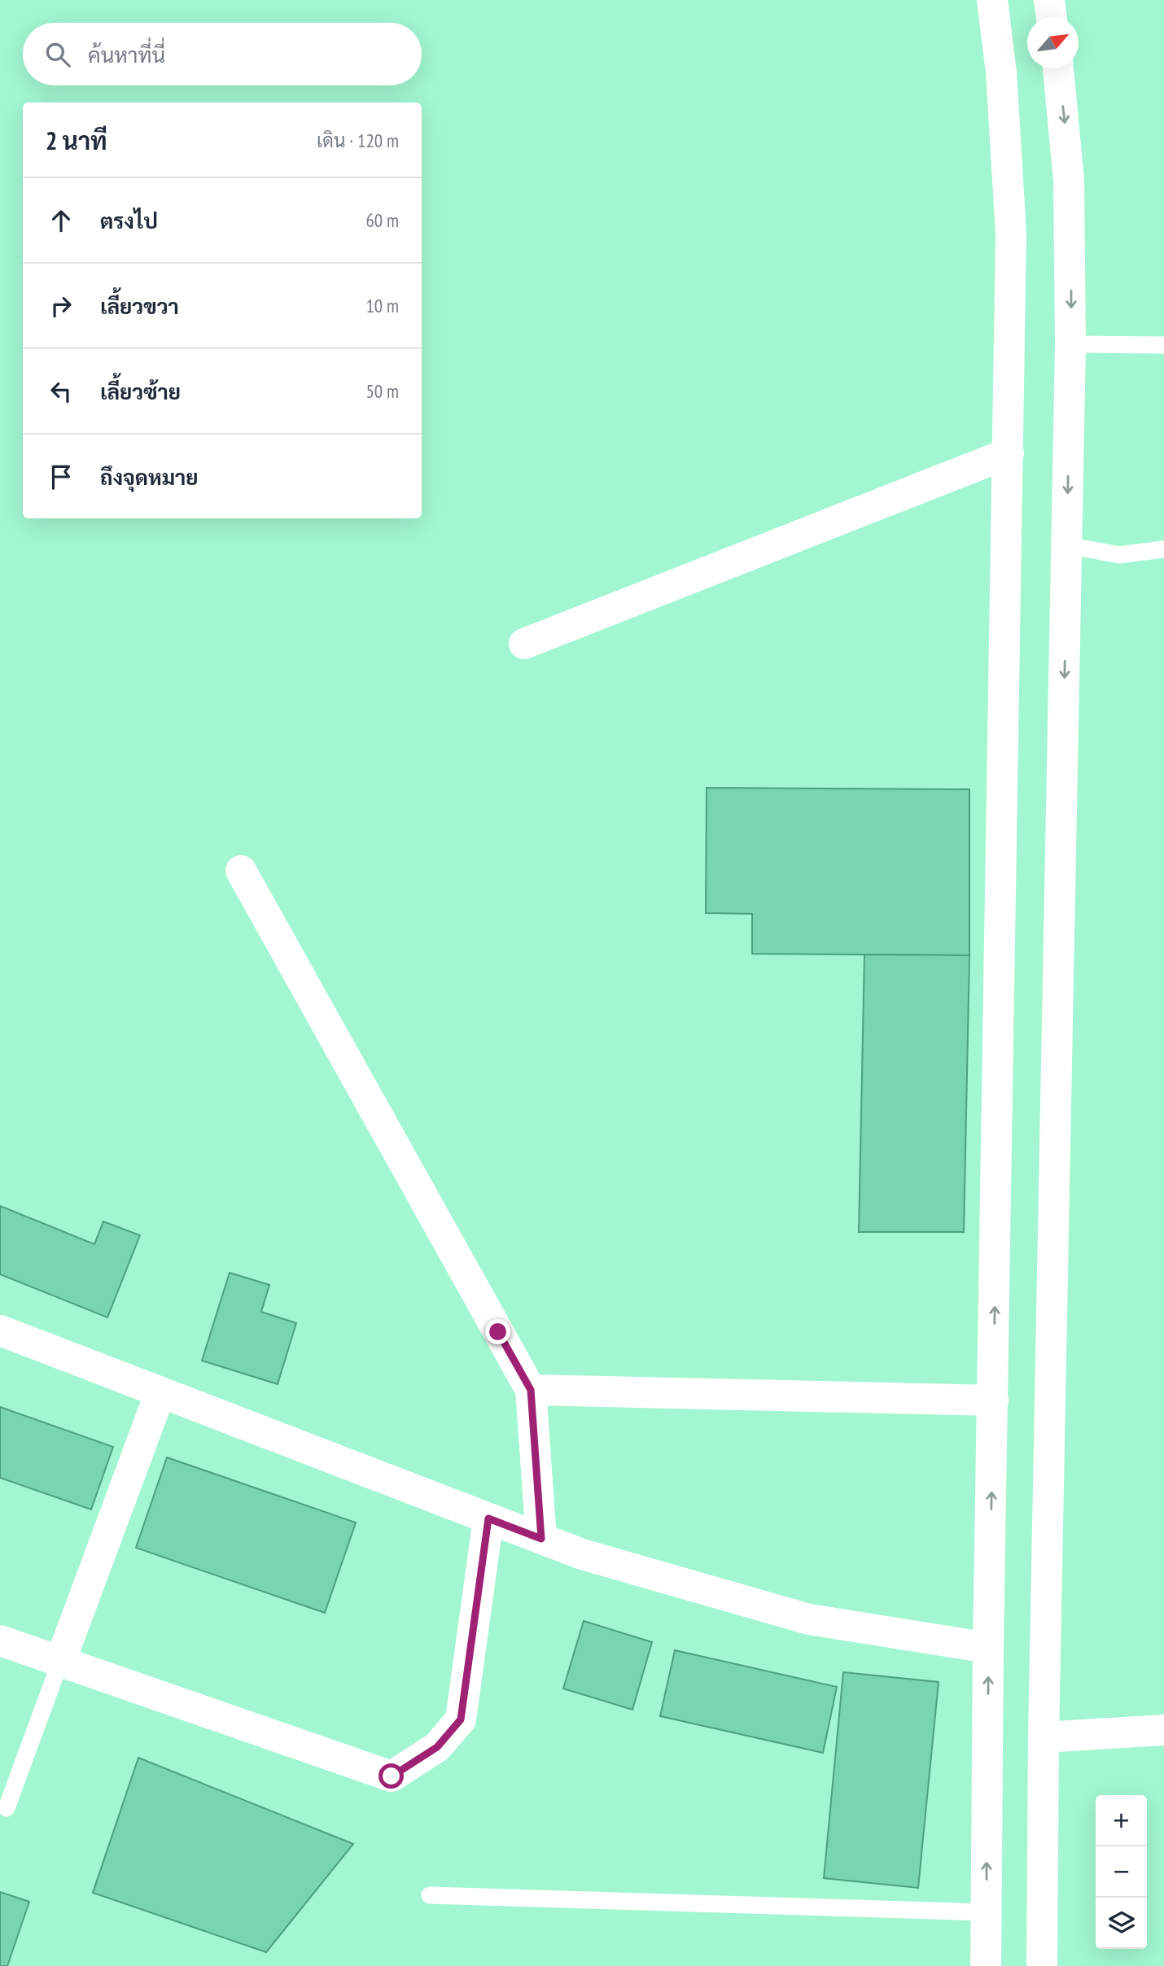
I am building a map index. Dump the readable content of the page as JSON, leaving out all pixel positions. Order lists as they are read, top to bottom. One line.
{"north":"top right","page":{"search":"ค้นหาที่นี่","heading":["2 นาที","เดิน · 120 m"],"list":[["ตรงไป","60 m"],["เลี้ยวขวา","10 m"],["เลี้ยวซ้าย","50 m"],"ถึงจุดหมาย"],"map_buttons":["+","−"]}}
